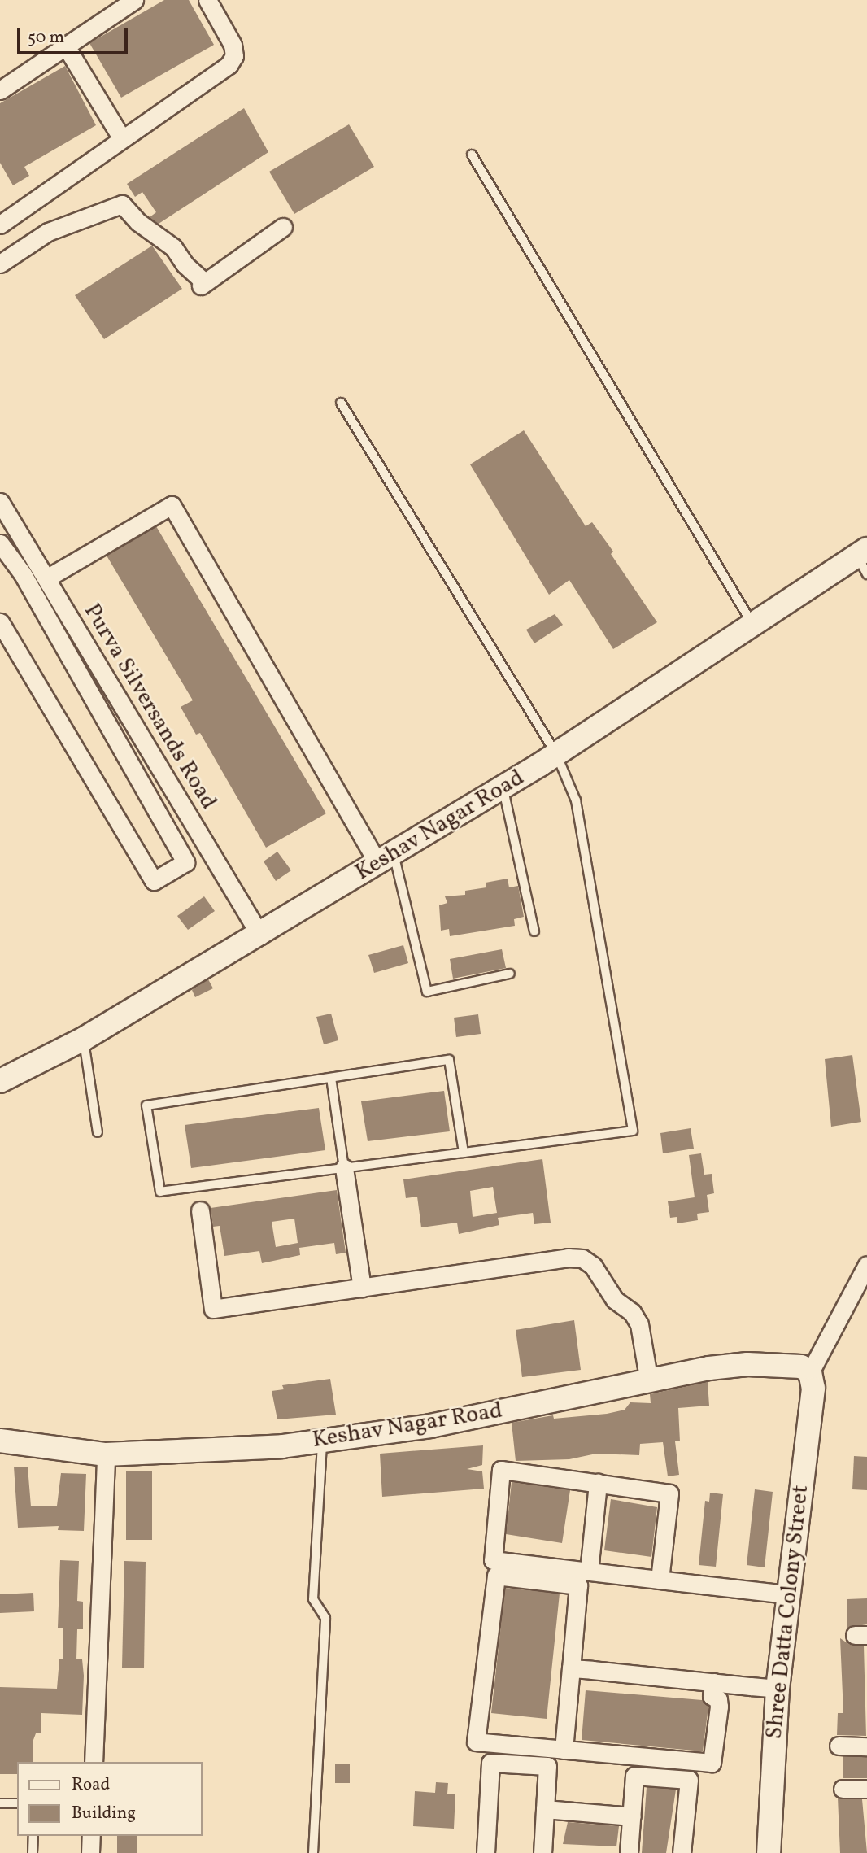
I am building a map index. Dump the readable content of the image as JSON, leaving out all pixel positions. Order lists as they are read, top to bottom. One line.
{"streets":{"street":["Purva Silversands Road","Keshav Nagar Road","Shree Datta Colony Street"]},"crossings":[["Purva Silversands Road","Keshav Nagar Road"],["Keshav Nagar Road","Shree Datta Colony Street"]],"legend":["Road","Building"],"scale_bar":"50 m"}
